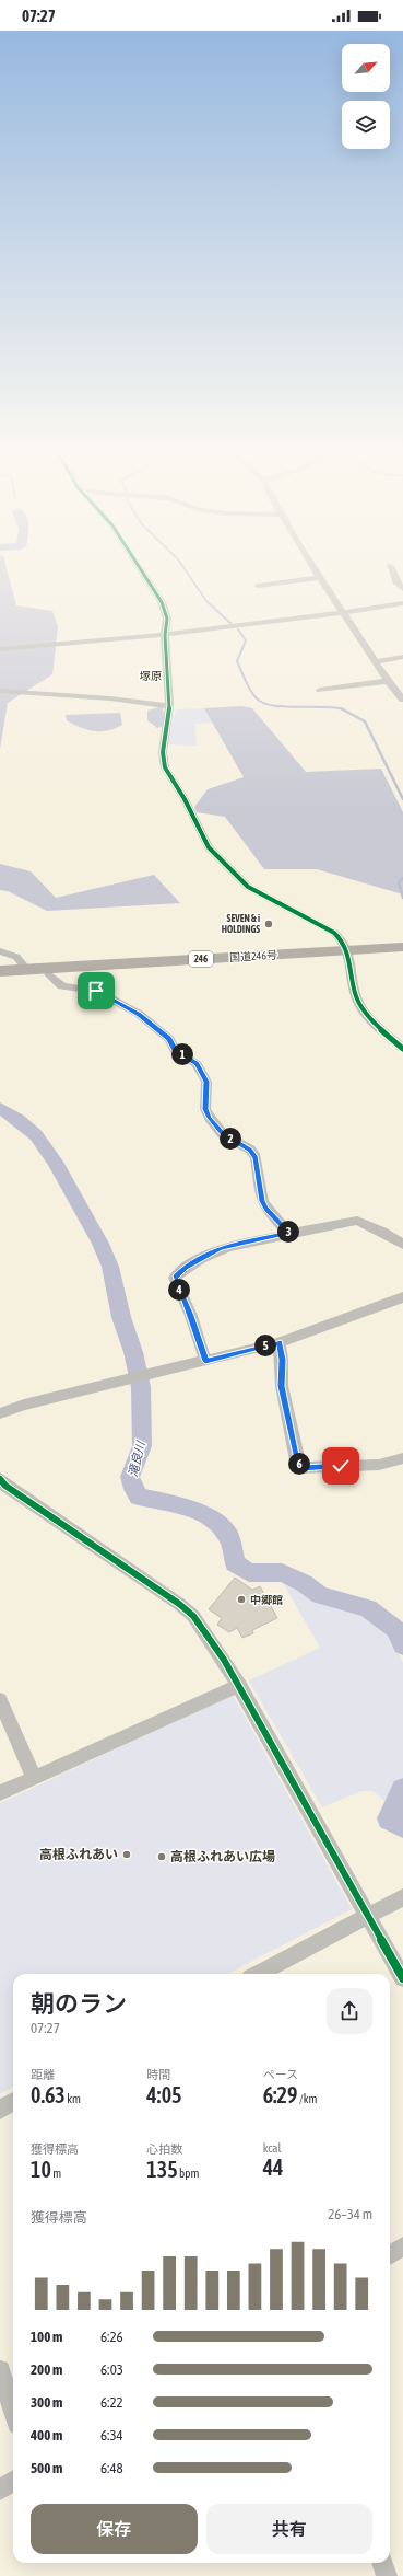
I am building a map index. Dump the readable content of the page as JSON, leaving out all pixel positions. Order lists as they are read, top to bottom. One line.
{"streets":{"highway":["国道246号","246"]},"districts":["塚原"],"water":["滝良川"],"places":["SEVEN & i HOLDINGS","中郷館","高根ふれあい","高根ふれあい広場"],"north":"top right","page":{"status":"07:27","pins":["1","2","3","4","5","6"],"heading":["朝のラン","07:27"],"stats":[["距離","0.63 km"],["時間","4:05"],["ペース","6:29 /km"],["獲得標高","10 m"],["心拍数","135 bpm"],["kcal","44"]],"chart":["獲得標高","26–34 m"],"list":[{"name":"100 m","note":"6:26"},{"name":"200 m","note":"6:03"},{"name":"300 m","note":"6:22"},{"name":"400 m","note":"6:34"},{"name":"500 m","note":"6:48"}],"buttons":["保存","共有"]}}
